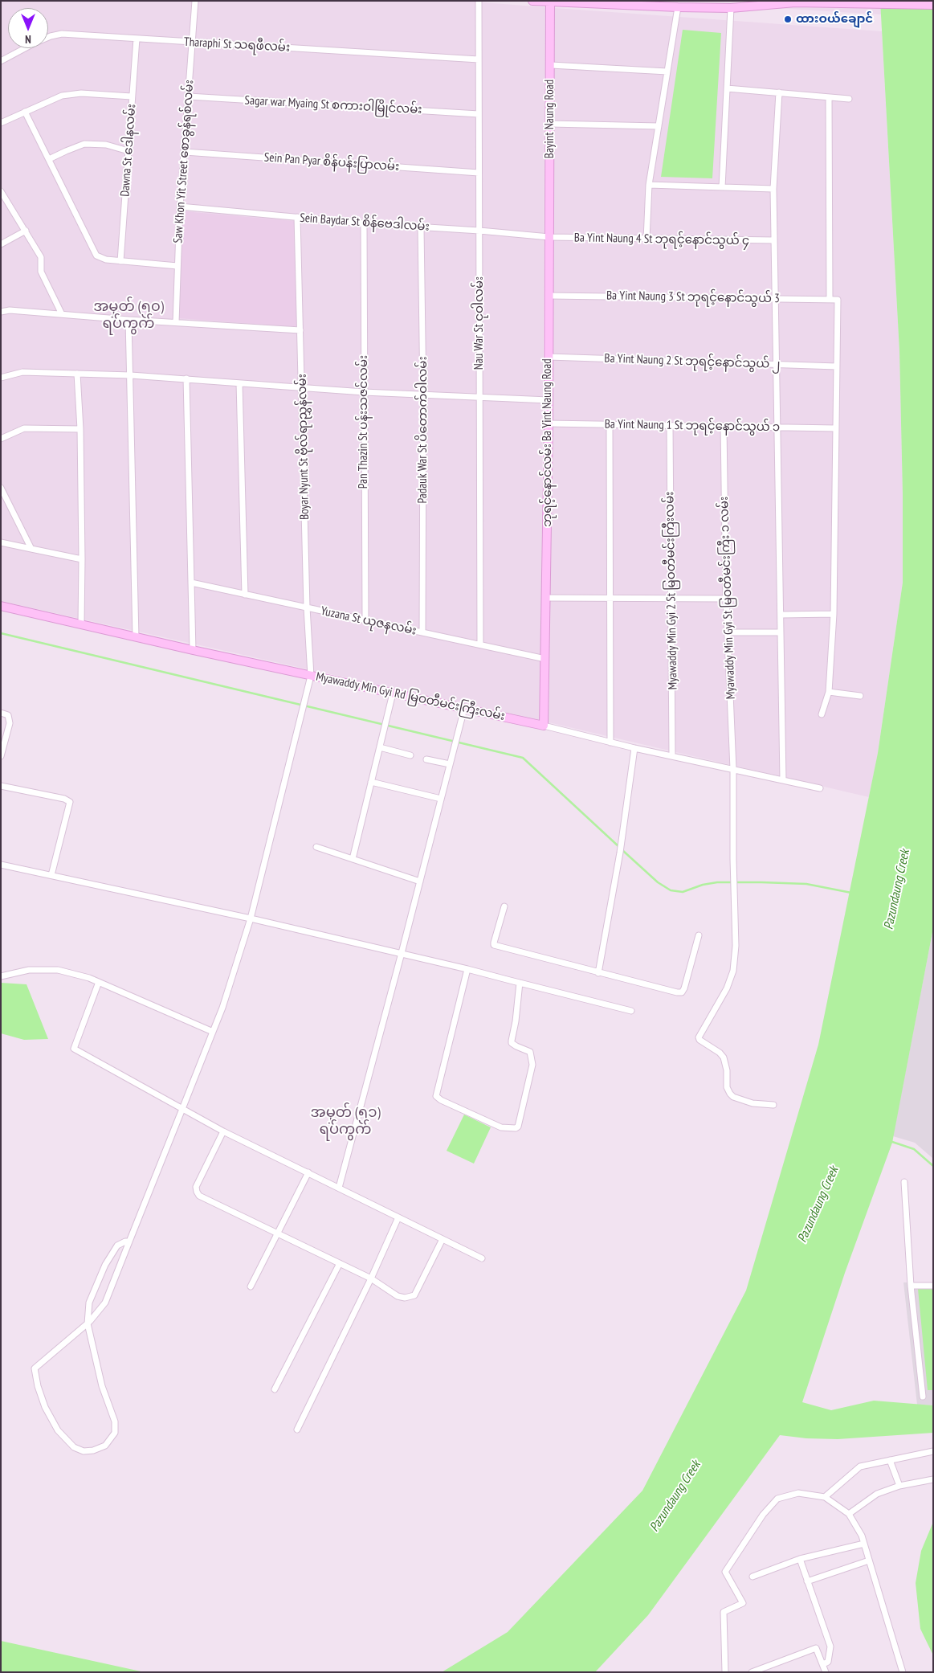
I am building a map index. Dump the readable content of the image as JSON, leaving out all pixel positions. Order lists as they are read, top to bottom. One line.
{"streets":{"main road":["Bayint Naung Road","ဘုရင့်နောင်လမ်း Ba Yint Naung Road","Myawaddy Min Gyi Rd မြဝတီမင်းကြီးလမ်း"],"street":["Tharaphi St သရဖီလမ်း","Sagar war Myaing St စကားဝါမြိုင်လမ်း","Dawna St ဒေါနလမ်း","Saw Khon Yit Street စောခွန်ရစ်လမ်း","Sein Pan Pyar စိန်ပန်းပြာလမ်း","Sein Baydar St စိန်ဗေဒါလမ်း","Ba Yint Naung 4 St ဘုရင့်နောင်သွယ် ၄","Ba Yint Naung 3 St ဘုရင့်နောင်သွယ် 3","Nau War St ငုဝါလမ်း","Ba Yint Naung 2 St ဘုရင့်နောင်သွယ် ၂","Pan Thazin St ပန်းသဇင်လမ်း","Ba Yint Naung 1 St ဘုရင့်နောင်သွယ် ၁","Padauk War St ပိတောက်ဝါလမ်း","Boyar Nyunt St ဗိုလ်ရာညွှန်လမ်း","Myawaddy Min Gyi 2 St မြဝတီမင်းကြီးလမ်း","Myawaddy Min Gyi St မြဝတီမင်းကြီး ၁ လမ်း","Yuzana St ယုဇနလမ်း"]},"crossings":[["Tharaphi St သရဖီလမ်း","Dawna St ဒေါနလမ်း"],["Tharaphi St သရဖီလမ်း","Saw Khon Yit Street စောခွန်ရစ်လမ်း"],["Tharaphi St သရဖီလမ်း","Nau War St ငုဝါလမ်း"],["Sagar war Myaing St စကားဝါမြိုင်လမ်း","Saw Khon Yit Street စောခွန်ရစ်လမ်း"],["Sagar war Myaing St စကားဝါမြိုင်လမ်း","Nau War St ငုဝါလမ်း"],["Bayint Naung Road","Sein Baydar St စိန်ဗေဒါလမ်း"],["Bayint Naung Road","Ba Yint Naung 4 St ဘုရင့်နောင်သွယ် ၄"],["Bayint Naung Road","ဘုရင့်နောင်လမ်း Ba Yint Naung Road"],["Saw Khon Yit Street စောခွန်ရစ်လမ်း","Sein Pan Pyar စိန်ပန်းပြာလမ်း"],["Saw Khon Yit Street စောခွန်ရစ်လမ်း","Sein Baydar St စိန်ဗေဒါလမ်း"],["Sein Pan Pyar စိန်ပန်းပြာလမ်း","Nau War St ငုဝါလမ်း"],["Sein Baydar St စိန်ဗေဒါလမ်း","Ba Yint Naung 4 St ဘုရင့်နောင်သွယ် ၄"],["Sein Baydar St စိန်ဗေဒါလမ်း","Nau War St ငုဝါလမ်း"],["Sein Baydar St စိန်ဗေဒါလမ်း","Pan Thazin St ပန်းသဇင်လမ်း"],["Sein Baydar St စိန်ဗေဒါလမ်း","Padauk War St ပိတောက်ဝါလမ်း"],["Sein Baydar St စိန်ဗေဒါလမ်း","ဘုရင့်နောင်လမ်း Ba Yint Naung Road"],["Sein Baydar St စိန်ဗေဒါလမ်း","Boyar Nyunt St ဗိုလ်ရာညွှန်လမ်း"],["Ba Yint Naung 4 St ဘုရင့်နောင်သွယ် ၄","ဘုရင့်နောင်လမ်း Ba Yint Naung Road"],["Ba Yint Naung 3 St ဘုရင့်နောင်သွယ် 3","Ba Yint Naung 2 St ဘုရင့်နောင်သွယ် ၂"],["Ba Yint Naung 3 St ဘုရင့်နောင်သွယ် 3","ဘုရင့်နောင်လမ်း Ba Yint Naung Road"],["Nau War St ငုဝါလမ်း","Yuzana St ယုဇနလမ်း"],["Ba Yint Naung 2 St ဘုရင့်နောင်သွယ် ၂","ဘုရင့်နောင်လမ်း Ba Yint Naung Road"],["Pan Thazin St ပန်းသဇင်လမ်း","Yuzana St ယုဇနလမ်း"],["Ba Yint Naung 1 St ဘုရင့်နောင်သွယ် ၁","ဘုရင့်နောင်လမ်း Ba Yint Naung Road"],["Ba Yint Naung 1 St ဘုရင့်နောင်သွယ် ၁","Myawaddy Min Gyi 2 St မြဝတီမင်းကြီးလမ်း"],["Ba Yint Naung 1 St ဘုရင့်နောင်သွယ် ၁","Myawaddy Min Gyi St မြဝတီမင်းကြီး ၁ လမ်း"],["Padauk War St ပိတောက်ဝါလမ်း","Yuzana St ယုဇနလမ်း"],["ဘုရင့်နောင်လမ်း Ba Yint Naung Road","Yuzana St ယုဇနလမ်း"],["ဘုရင့်နောင်လမ်း Ba Yint Naung Road","Myawaddy Min Gyi Rd မြဝတီမင်းကြီးလမ်း"],["Boyar Nyunt St ဗိုလ်ရာညွှန်လမ်း","Yuzana St ယုဇနလမ်း"],["Boyar Nyunt St ဗိုလ်ရာညွှန်လမ်း","Myawaddy Min Gyi Rd မြဝတီမင်းကြီးလမ်း"],["Myawaddy Min Gyi 2 St မြဝတီမင်းကြီးလမ်း","Myawaddy Min Gyi Rd မြဝတီမင်းကြီးလမ်း"],["Myawaddy Min Gyi St မြဝတီမင်းကြီး ၁ လမ်း","Myawaddy Min Gyi Rd မြဝတီမင်းကြီးလမ်း"]],"districts":["အမှတ် (၅၀) ရပ်ကွက်","အမှတ် (၅၁) ရပ်ကွက်"],"water":["Pazundaung Creek"],"places":["ထားဝယ်ချောင်"],"north":"bottom"}
